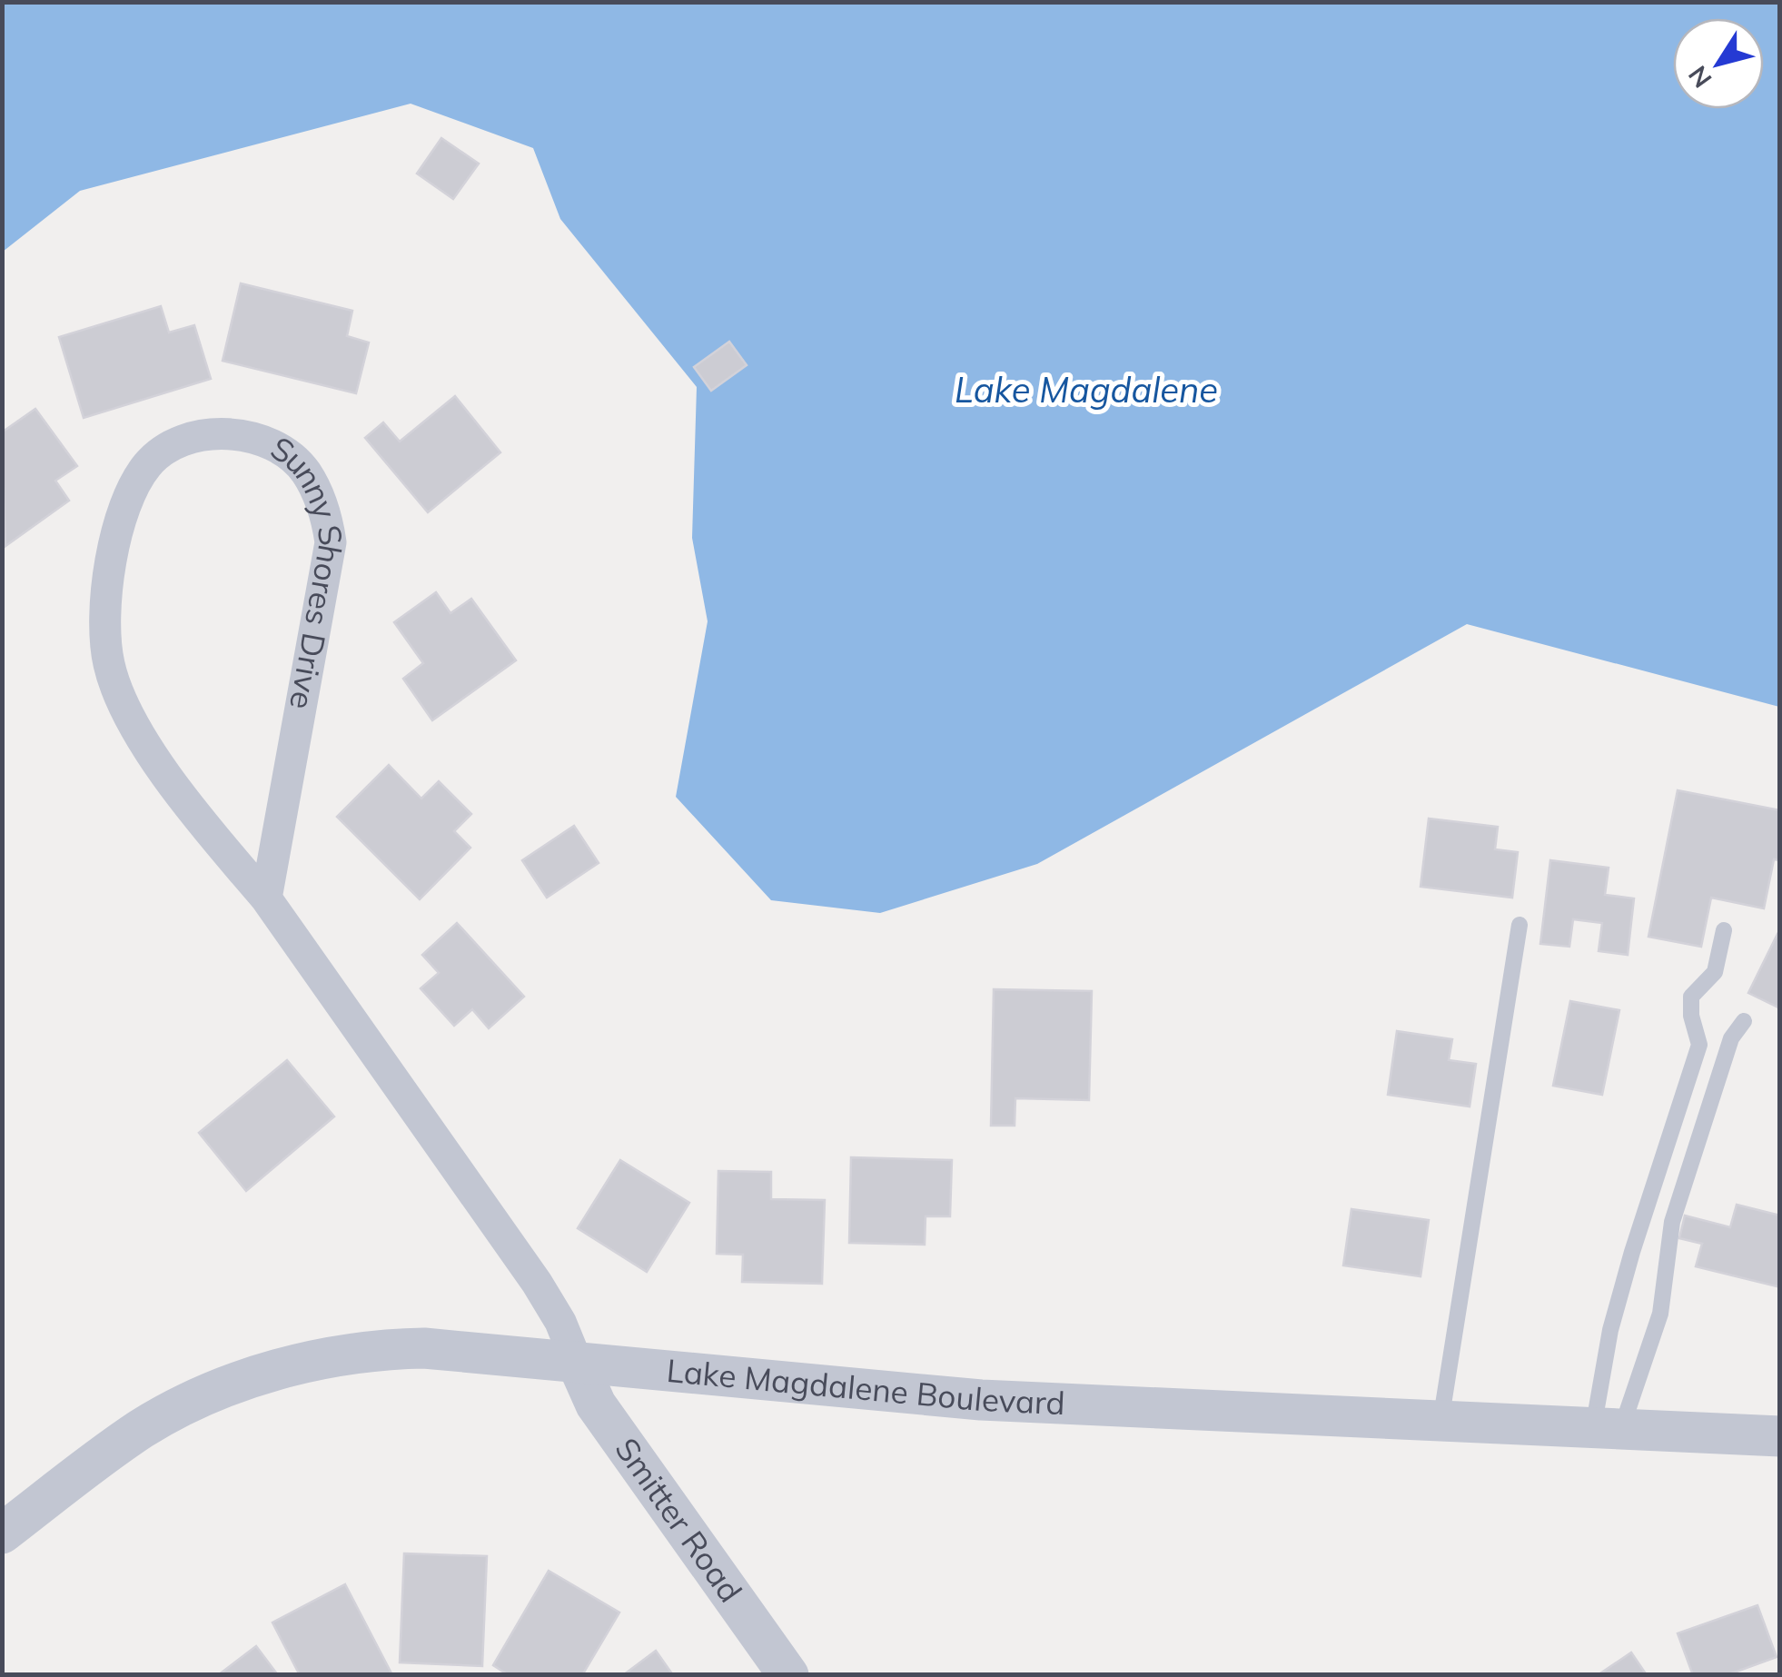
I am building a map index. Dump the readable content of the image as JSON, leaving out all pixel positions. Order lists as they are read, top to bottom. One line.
{"streets":{"street":["Sunny Shores Drive","Lake Magdalene Boulevard","Smitter Road"]},"crossings":[["Sunny Shores Drive","Lake Magdalene Boulevard"],["Sunny Shores Drive","Smitter Road"],["Lake Magdalene Boulevard","Smitter Road"]],"water":["Lake Magdalene"],"north":"bottom left"}
